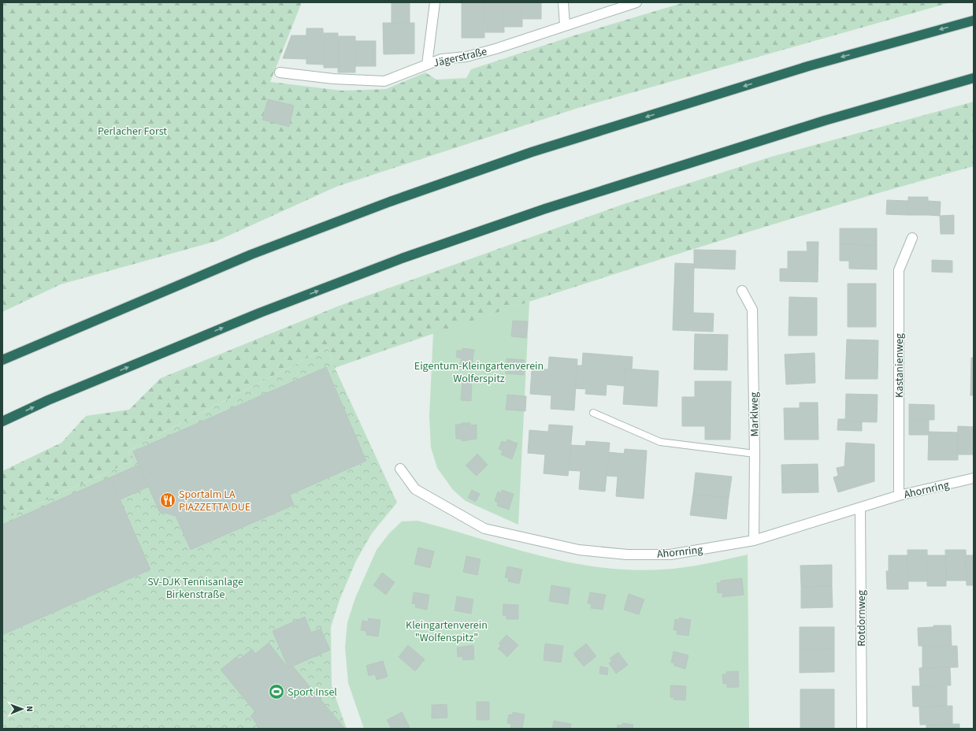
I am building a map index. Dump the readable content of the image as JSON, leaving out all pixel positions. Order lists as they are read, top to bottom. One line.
{"streets":{"street":["Jägerstraße","Kastanienweg","Marklweg","Ahornring","Rotdornweg"]},"crossings":[["Kastanienweg","Ahornring"],["Marklweg","Ahornring"],["Ahornring","Rotdornweg"]],"parks":["Perlacher Forst","Eigentum-Kleingartenverein Wolferspitz","SV-DJK Tennisanlage Birkenstraße","Kleingartenverein \"Wolfenspitz\""],"places":{"restaurant":["Sportalm LA PIAZZETTA DUE"],"sports":["Sport Insel"]},"north":"right"}
